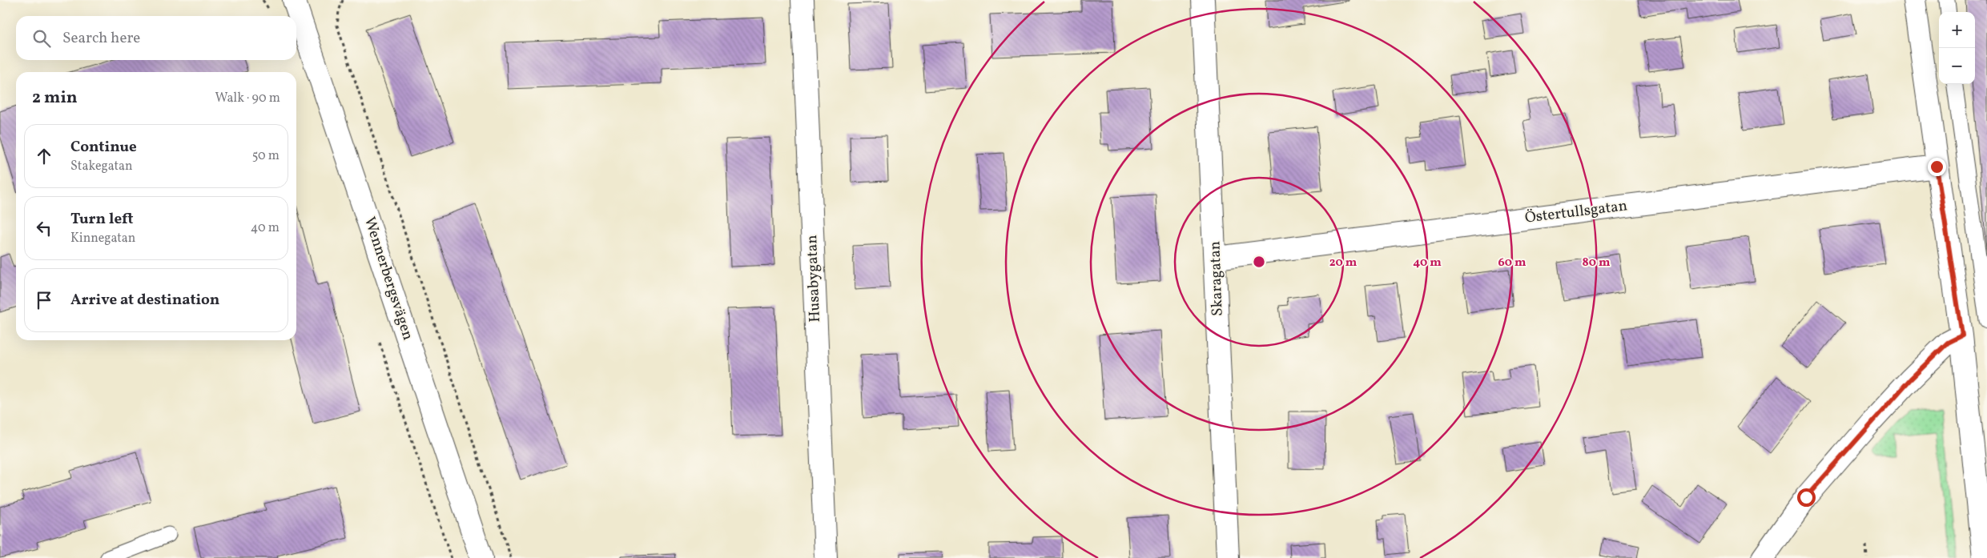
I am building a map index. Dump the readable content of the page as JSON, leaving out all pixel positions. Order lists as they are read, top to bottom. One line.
{"streets":{"street":["Östertullsgatan","Wennerbergsvägen","Husabygatan","Skaragatan"]},"crossings":[["Östertullsgatan","Skaragatan"]],"page":{"map_buttons":["+","−"],"search":"Search here","heading":["2 min","Walk · 90 m"],"list":[["Continue","Stakegatan","50 m"],["Turn left","Kinnegatan","40 m"],"Arrive at destination"]},"rings":["20 m","40 m","60 m","80 m"]}
